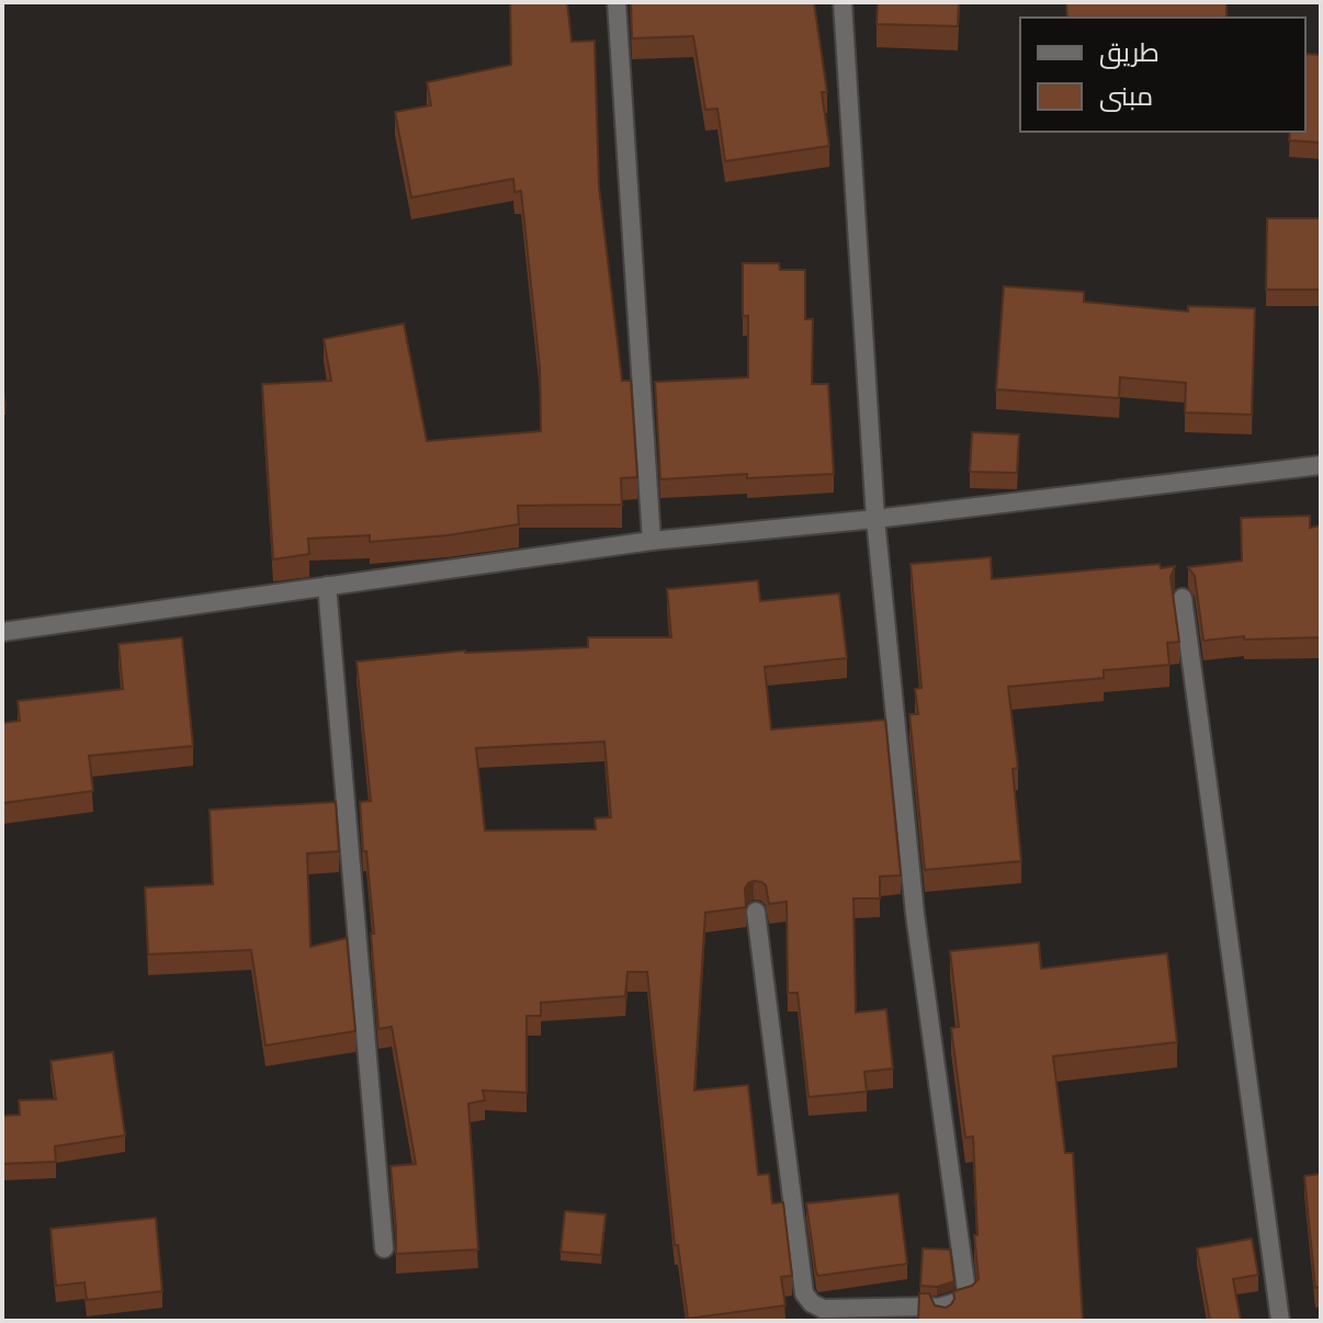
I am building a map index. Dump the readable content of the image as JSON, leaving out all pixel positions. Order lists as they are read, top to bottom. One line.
{"legend":["طريق","مبنى"]}
